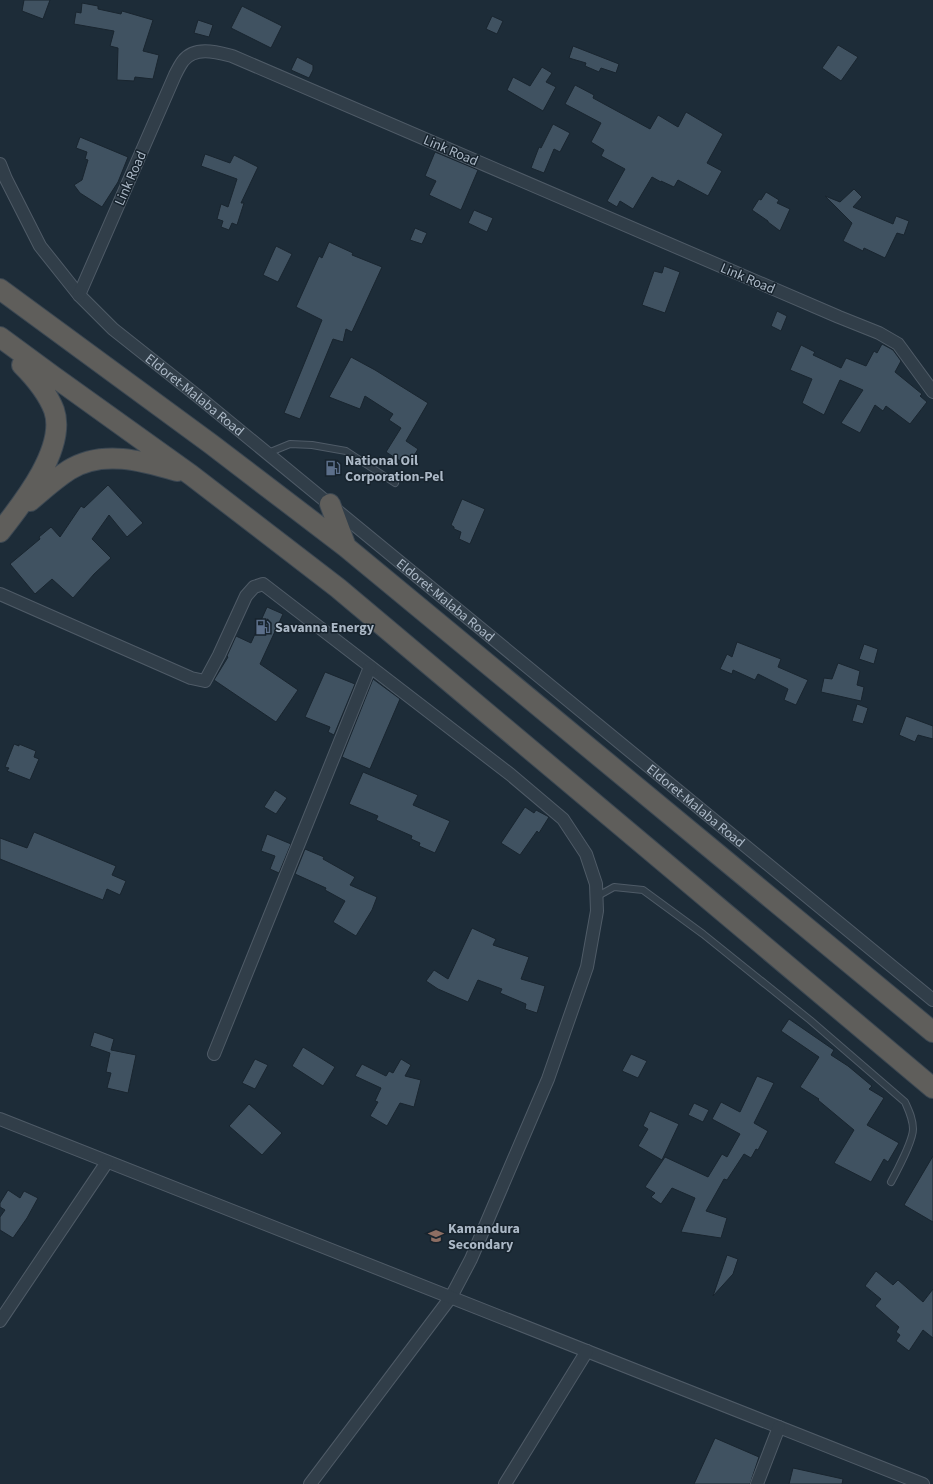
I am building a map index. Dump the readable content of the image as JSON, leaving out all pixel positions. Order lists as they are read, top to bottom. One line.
{"streets":{"highway":["Eldoret-Malaba Road"],"street":["Link Road"]},"crossings":[["Link Road","Eldoret-Malaba Road"]],"places":{"fuel station":["National Oil Corporation-Pel","Savanna Energy"],"school or university":["Kamandura Secondary"]}}
